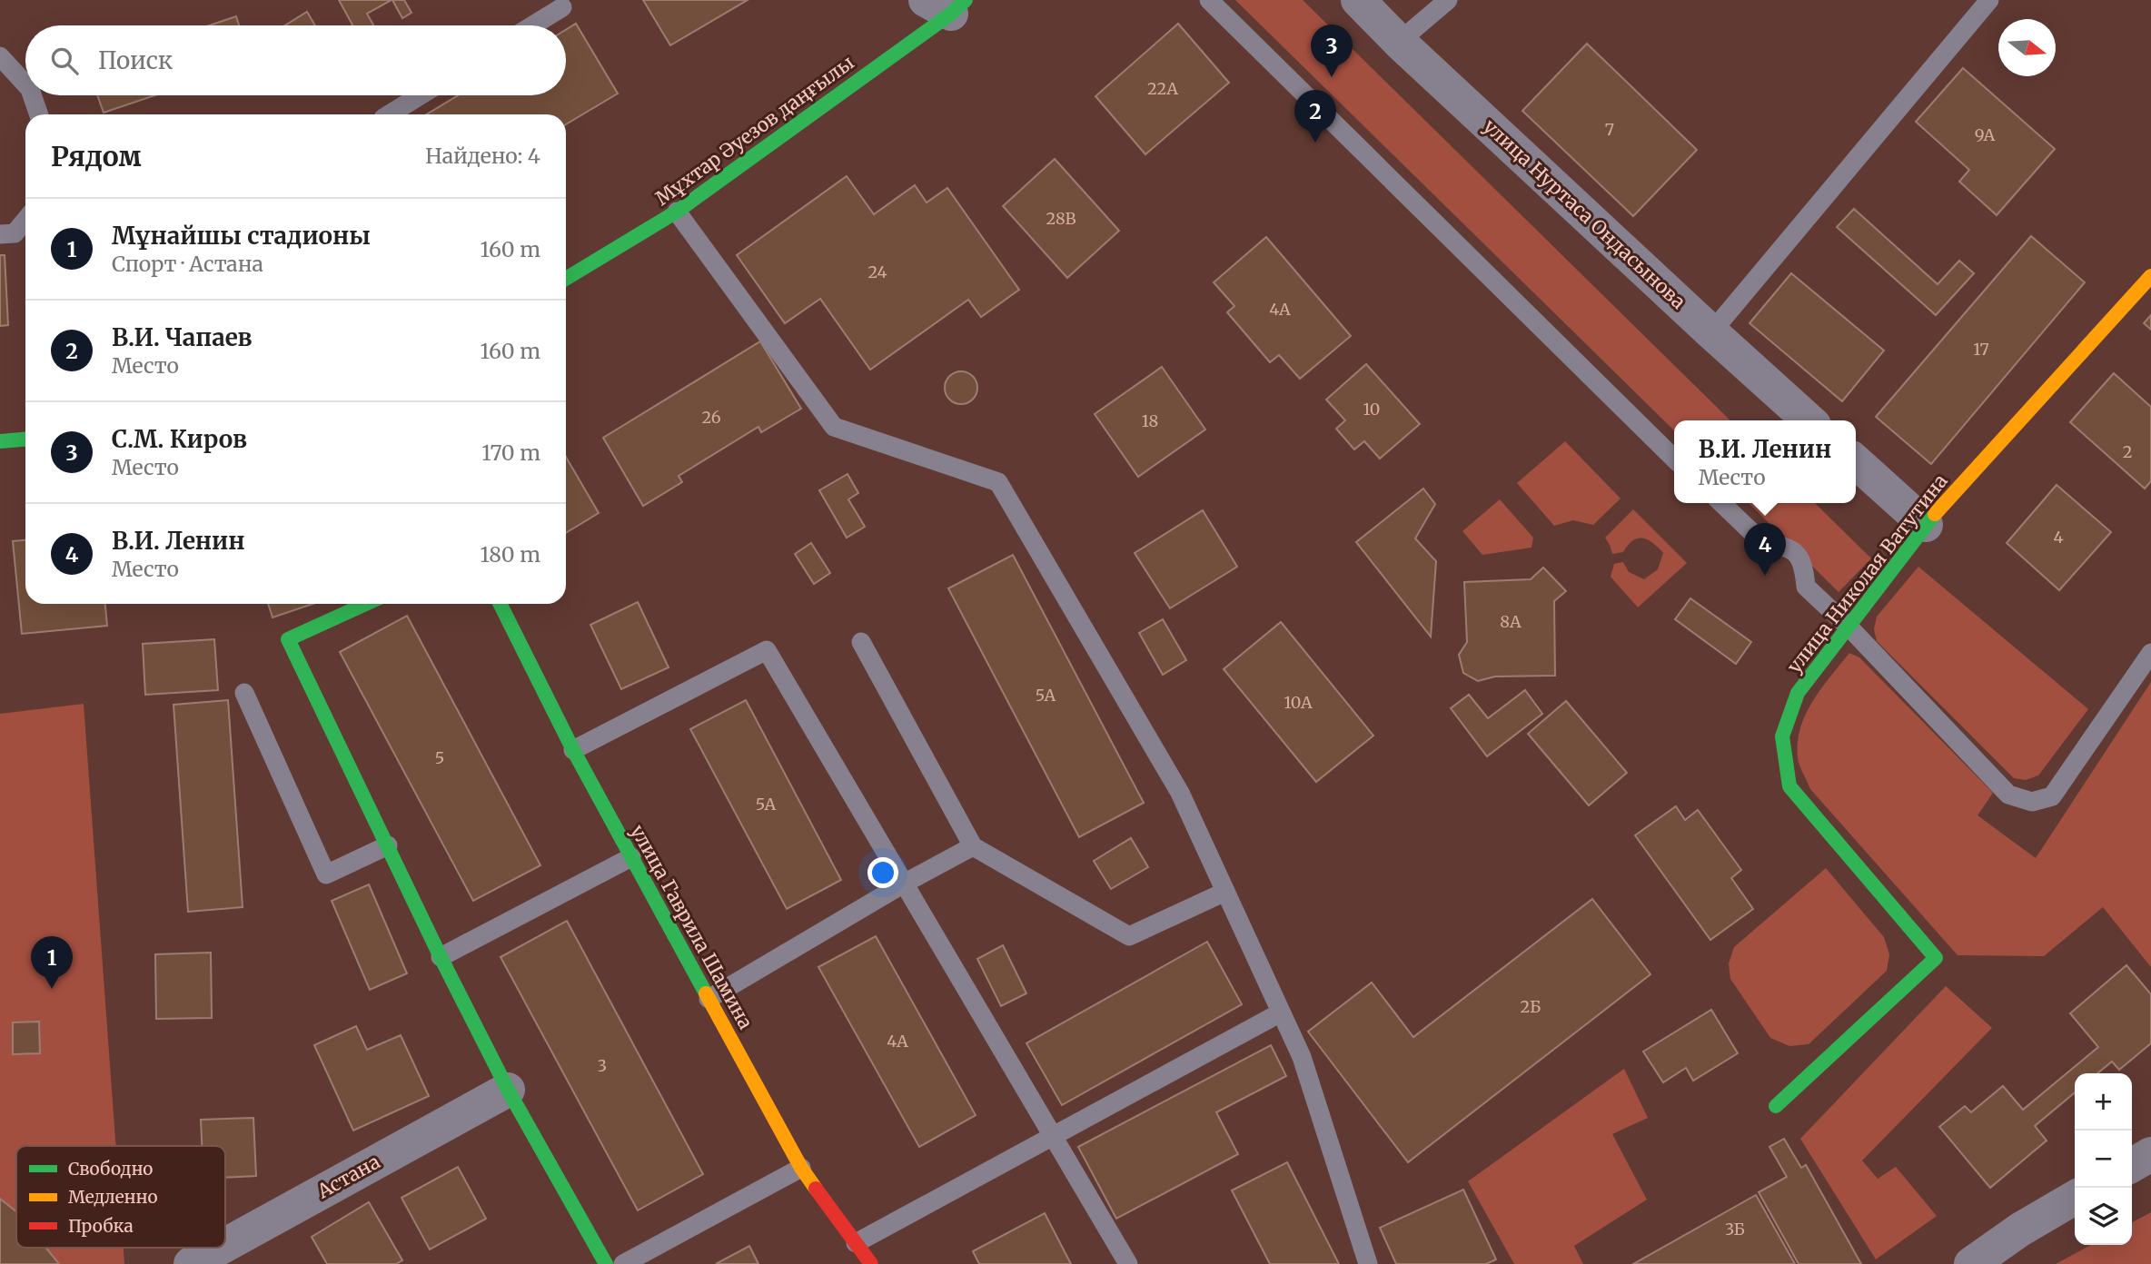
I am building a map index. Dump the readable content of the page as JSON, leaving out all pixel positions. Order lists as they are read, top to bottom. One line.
{"streets":{"street":["Мұхтар Әуезов даңғылы","улица Нуртаса Ондасынова","улица Николая Ватутина","улица Гаврила Шамина","Астана"]},"house_numbers":["22А","7","9А","28В","24","4А","17","10","26","18","2","4","8А","5А","10А","5","5А","2Б","4А","3","3Б"],"legend":["Свободно","Медленно","Пробка"],"north":"right","page":{"pins":["3","2","4","1"],"search":"Поиск","heading":["Рядом","Найдено: 4"],"list":[{"mark":"1","name":"Мұнайшы стадионы","note":"Спорт · Астана","value":"160 m"},{"mark":"2","name":"В.И. Чапаев","note":"Место","value":"160 m"},{"mark":"3","name":"С.М. Киров","note":"Место","value":"170 m"},{"mark":"4","name":"В.И. Ленин","note":"Место","value":"180 m"}],"popup":["В.И. Ленин","Место"],"map_buttons":["+","−"]}}
